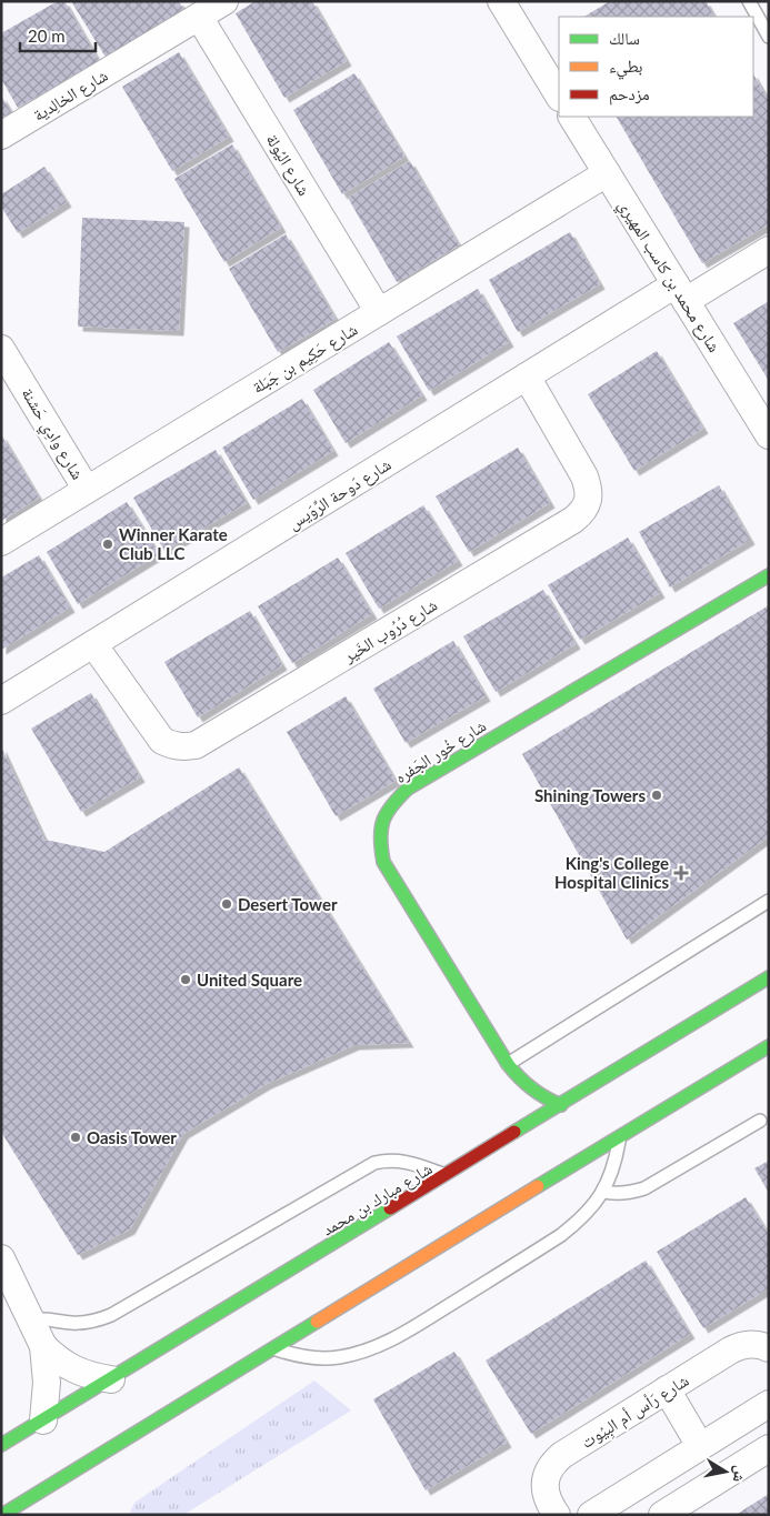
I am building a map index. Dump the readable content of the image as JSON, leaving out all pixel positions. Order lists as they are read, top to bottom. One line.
{"streets":{"main road":["شارع خُور الجَفره","شارع مبارك بن محمد"],"street":["شارع الخالِدية","شارع اليُولة","شارع محمد بن كاسب المهيري","شارع حَكِيم بن جَبَلة","شارع وادِي حَشنة","شارع دَوحة الرِّوَيس","شارع دُرُوب الخَير","شارع رَأس أم البِيُوت"]},"crossings":[["شارع الخالِدية","شارع اليُولة"],["شارع اليُولة","شارع حَكِيم بن جَبَلة"],["شارع محمد بن كاسب المهيري","شارع حَكِيم بن جَبَلة"],["شارع محمد بن كاسب المهيري","شارع دَوحة الرِّوَيس"],["شارع حَكِيم بن جَبَلة","شارع وادِي حَشنة"],["شارع دَوحة الرِّوَيس","شارع دُرُوب الخَير"],["شارع خُور الجَفره","شارع مبارك بن محمد"]],"places":{"other":["Winner Karate Club LLC","Shining Towers","Desert Tower","United Square","Oasis Tower"],"health":["King's College Hospital Clinics"]},"legend":["سالك","بطيء","مزدحم"],"scale_bar":"20 m","north":"right"}
